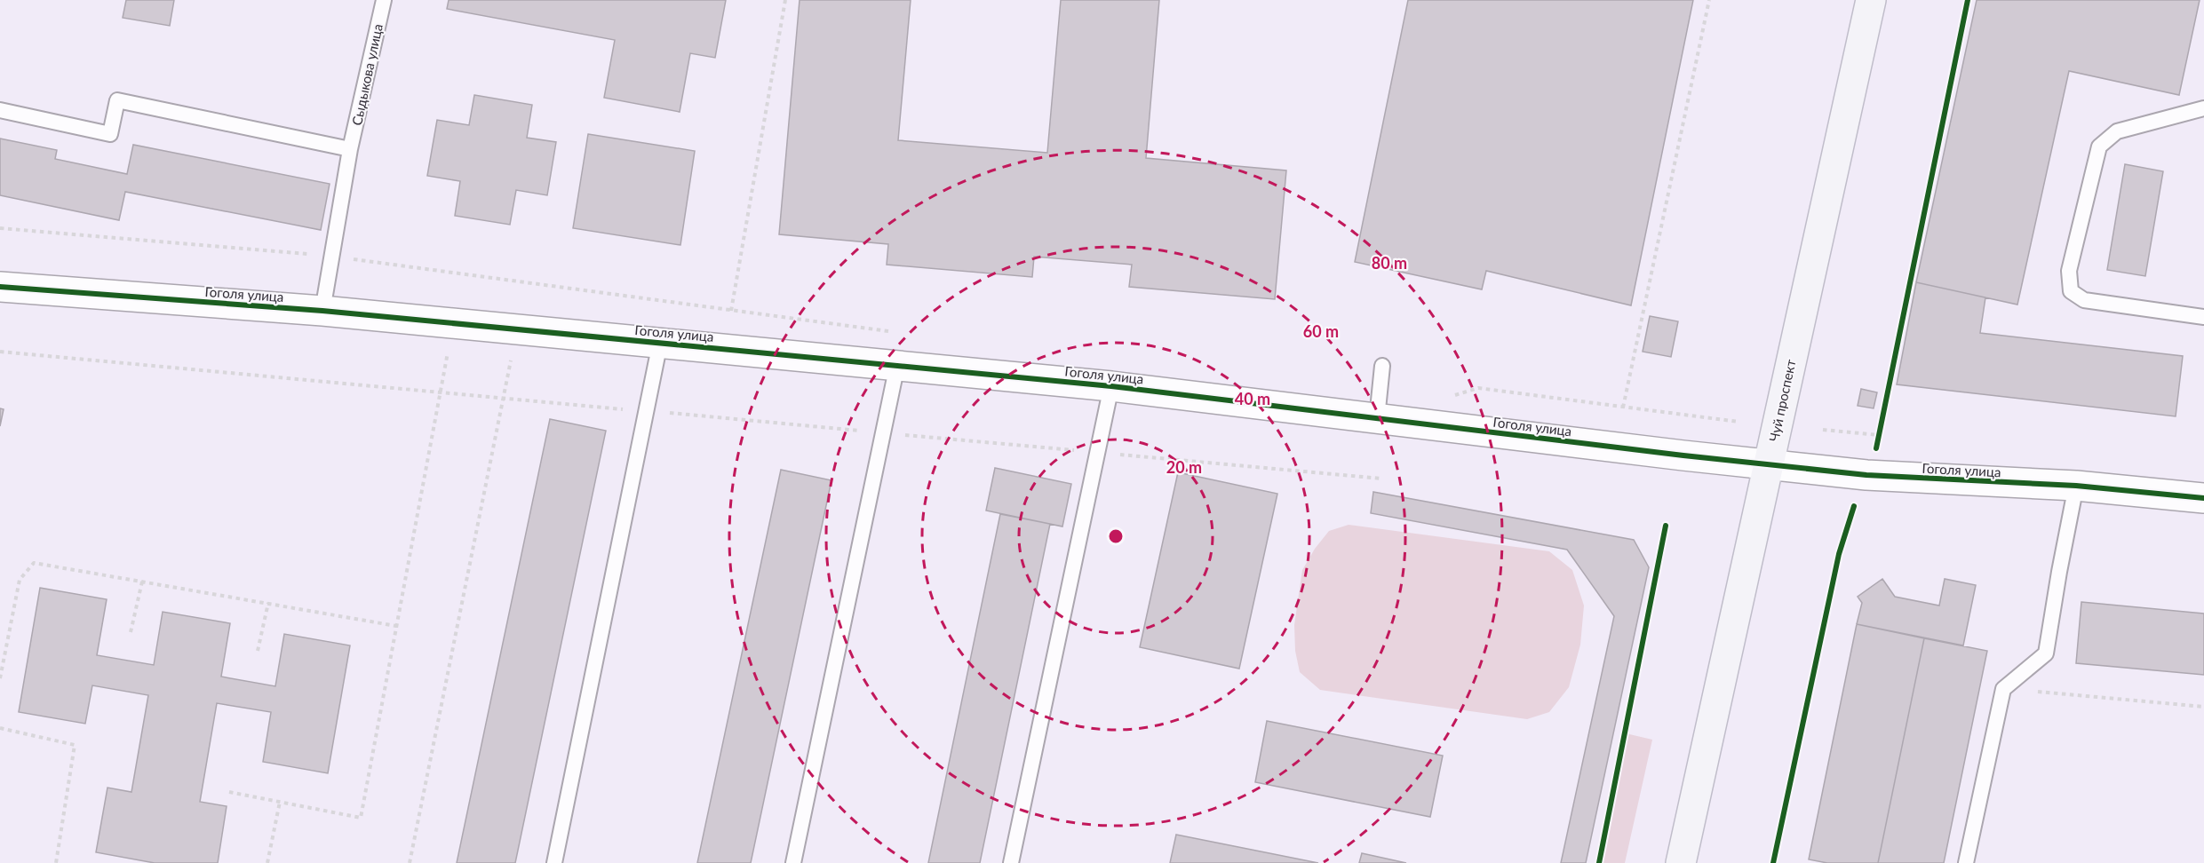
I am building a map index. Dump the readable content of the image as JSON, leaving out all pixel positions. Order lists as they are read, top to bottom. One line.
{"streets":{"main road":["Чуй проспект"],"street":["Гоголя улица"],"lane":["Сыдыкова улица"]},"crossings":[["Сыдыкова улица","Гоголя улица"],["Гоголя улица","Чуй проспект"]],"rings":["80 m","60 m","40 m","20 m"]}
